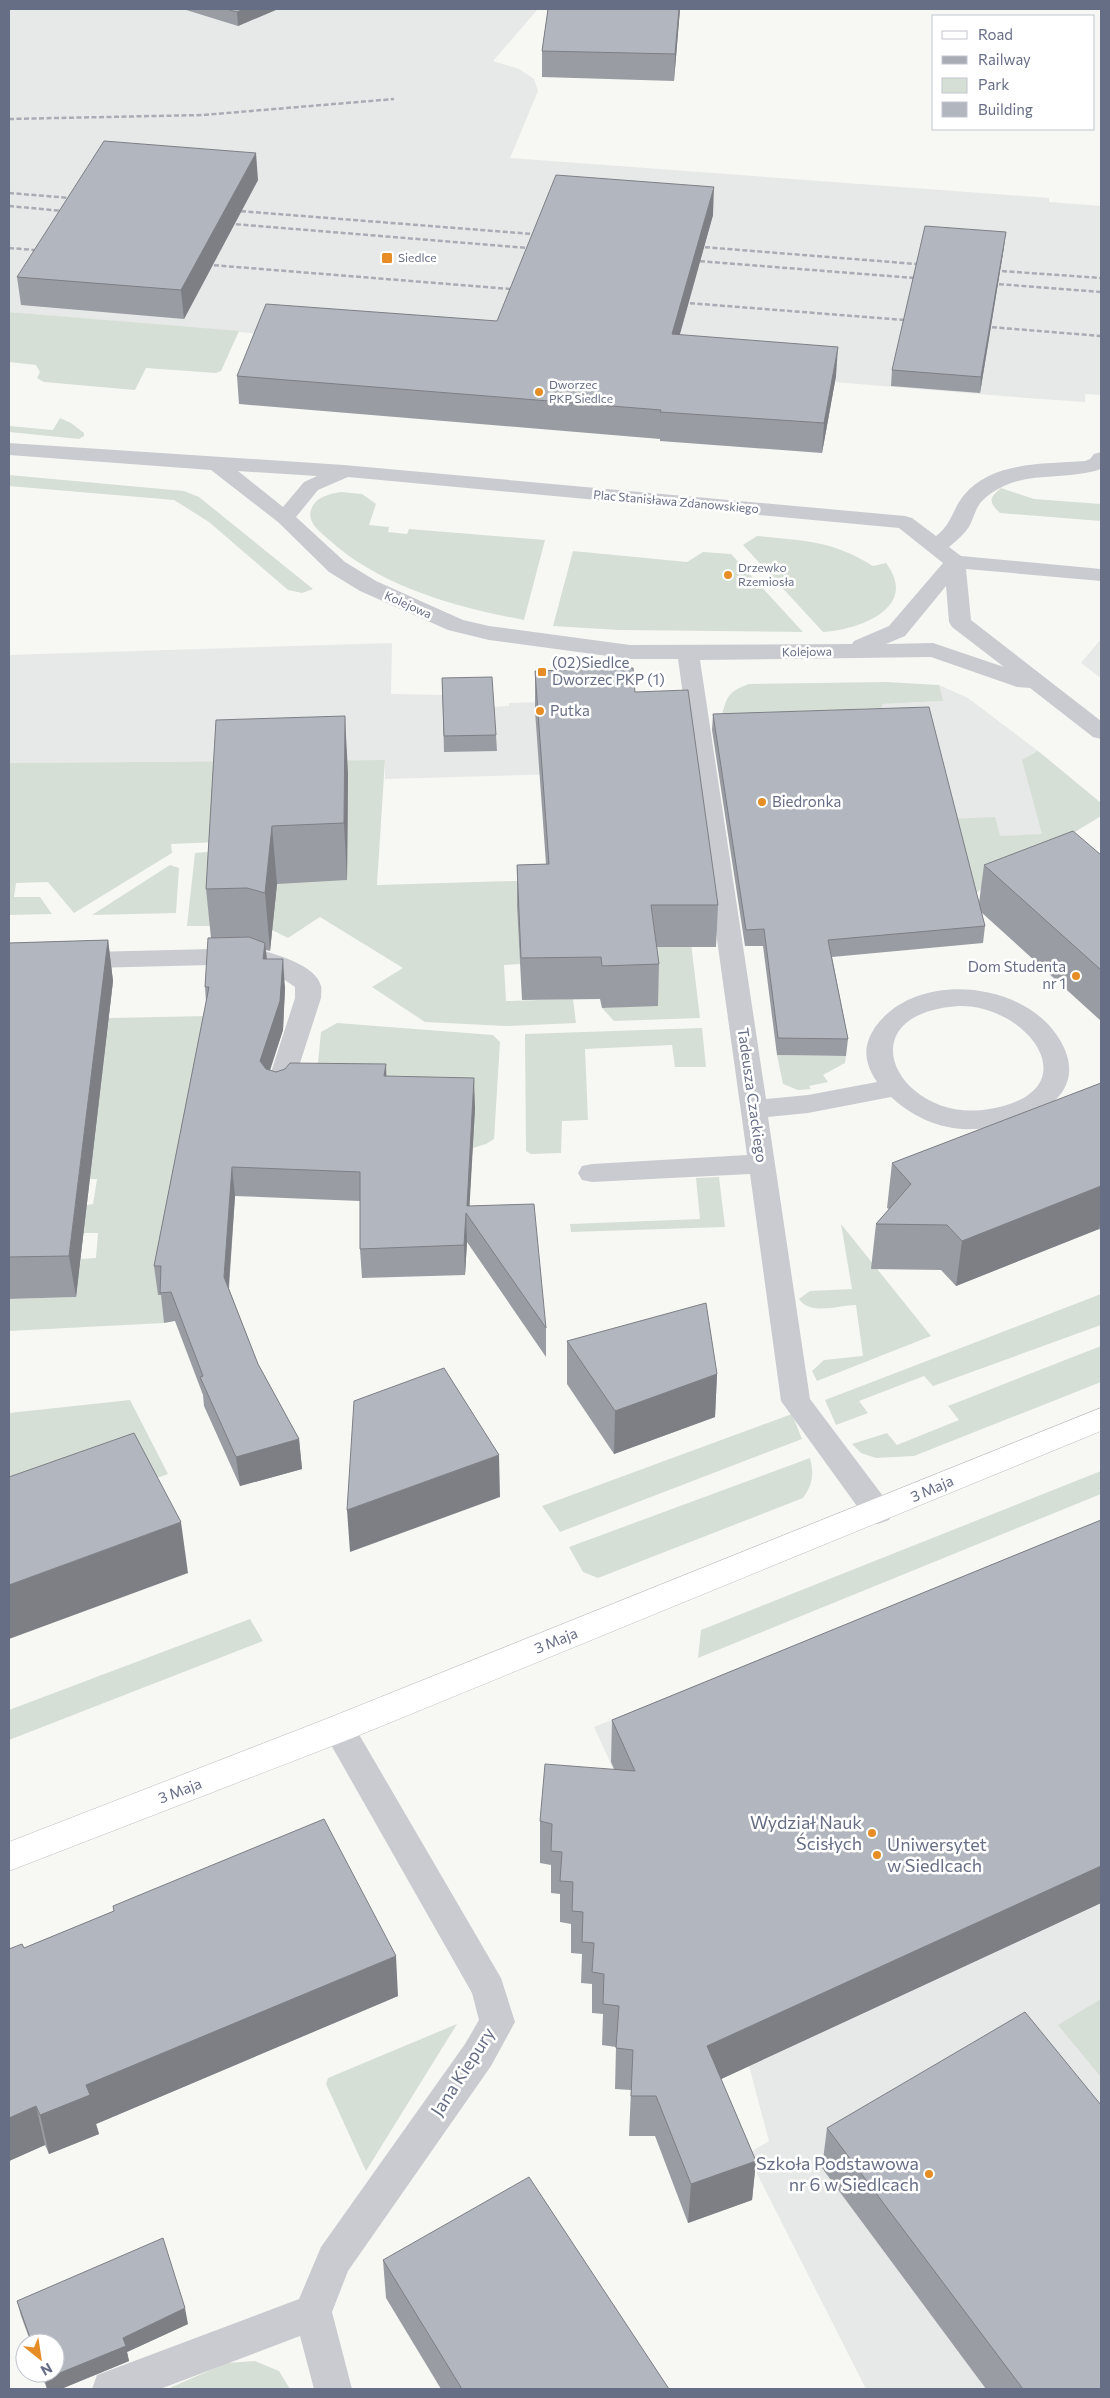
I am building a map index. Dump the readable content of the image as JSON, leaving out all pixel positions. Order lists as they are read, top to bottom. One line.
{"streets":{"main road":["3 Maja"],"street":["Plac Stanisława Zdanowskiego","Kolejowa","Tadeusza Czackiego","Jana Kiepury"]},"crossings":[["Plac Stanisława Zdanowskiego","Kolejowa"],["Kolejowa","Tadeusza Czackiego"],["Tadeusza Czackiego","3 Maja"],["3 Maja","Jana Kiepury"]],"places":{"transit":["Siedlce","(02)Siedlce Dworzec PKP (1)"],"other":["Dworzec PKP Siedlce","Drzewko Rzemiosła","Putka","Biedronka","Dom Studenta nr 1","Wydział Nauk Ścisłych","Uniwersytet w Siedlcach","Szkoła Podstawowa nr 6 w Siedlcach"]},"legend":["Road","Railway","Park","Building"],"north":"bottom right"}
